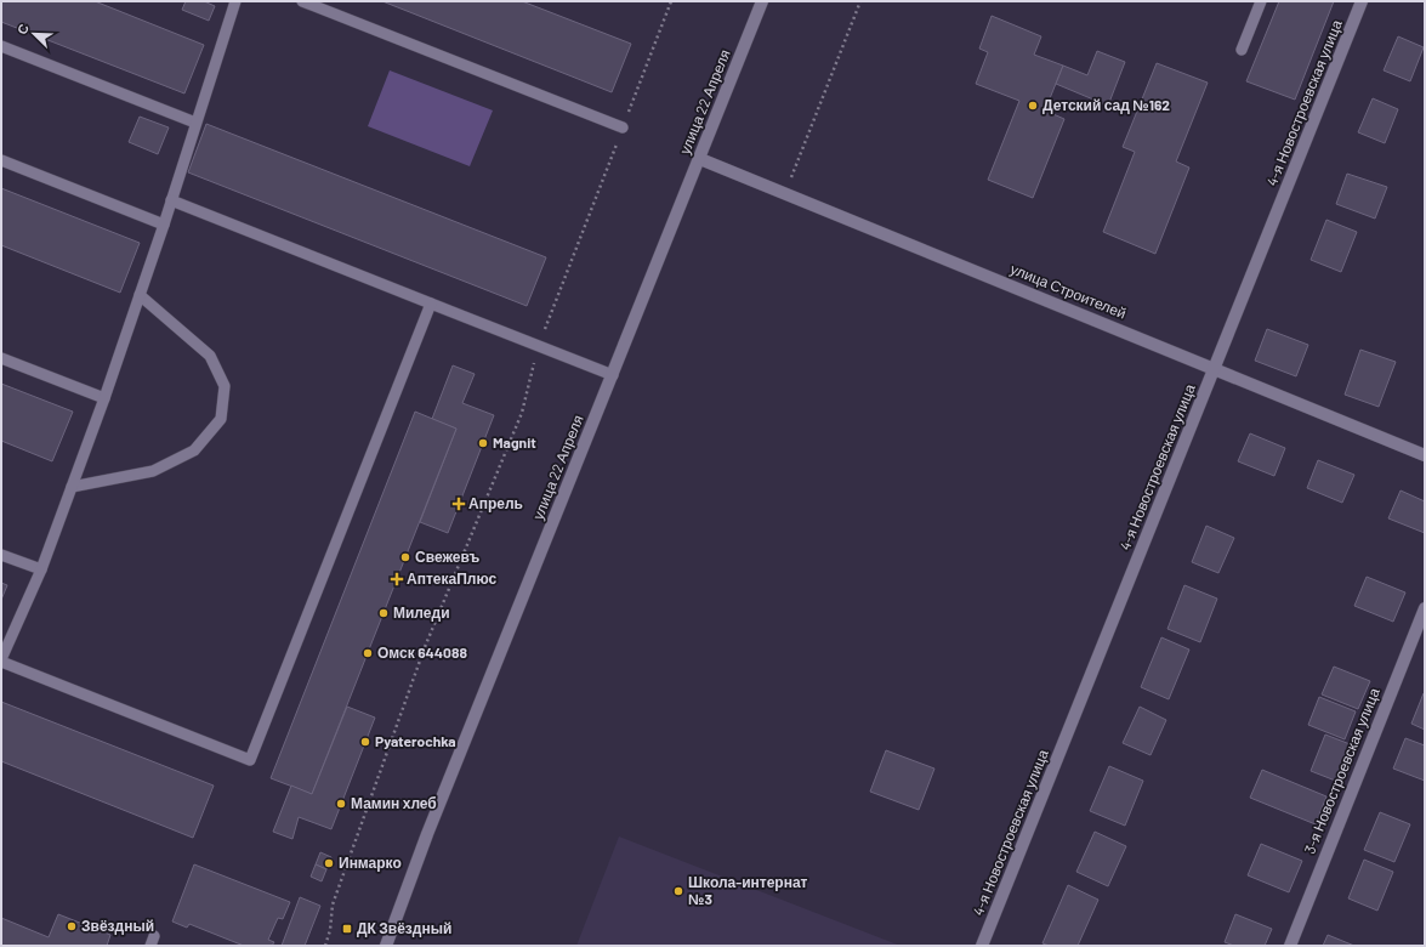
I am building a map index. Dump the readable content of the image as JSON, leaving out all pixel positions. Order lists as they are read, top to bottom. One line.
{"streets":{"street":["улица 22 Апреля","4-я Новостроевская улица","улица Строителей","3-я Новостроевская улица"]},"crossings":[["улица 22 Апреля","улица Строителей"],["4-я Новостроевская улица","улица Строителей"]],"places":{"other":["Детский сад №162","Magnit","Свежевъ","Миледи","Омск 644088","Pyaterochka","Мамин хлеб","Инмарко","Школа-интернат №3","Звёздный"],"health":["Апрель","АптекаПлюс"],"transit":["ДК Звёздный"]},"north":"top left"}
